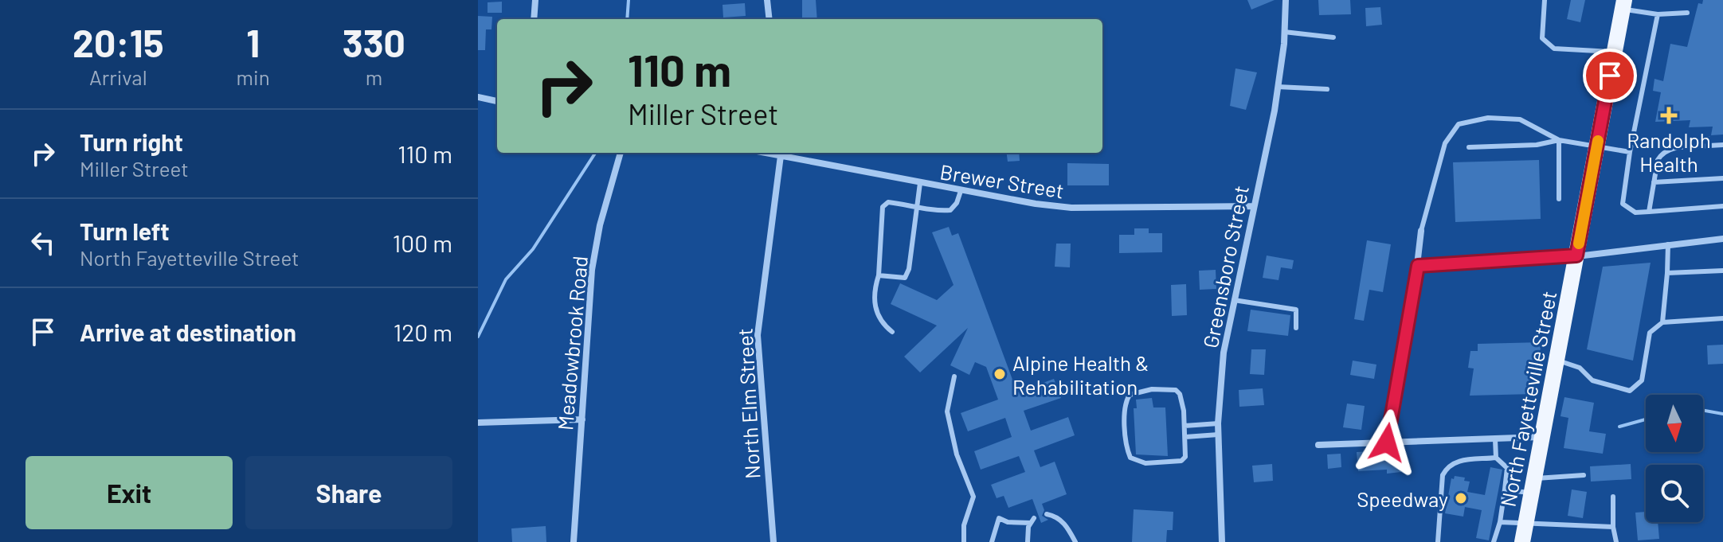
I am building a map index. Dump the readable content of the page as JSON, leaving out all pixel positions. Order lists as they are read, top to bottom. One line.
{"streets":{"main road":["North Fayetteville Street"],"street":["Brewer Street","Greensboro Street","Meadowbrook Road","North Elm Street"]},"crossings":[["Brewer Street","Greensboro Street"],["Brewer Street","North Elm Street"]],"places":{"health":["Randolph Health"],"other":["Alpine Health & Rehabilitation","Speedway"]},"north":"bottom","page":{"eta":["20:15","Arrival","1","min","330","m"],"turn":["110 m","Miller Street"],"list":[{"name":"Turn right","note":"Miller Street","value":"110 m"},{"name":"Turn left","note":"North Fayetteville Street","value":"100 m"},{"name":"Arrive at destination","value":"120 m"}],"buttons":["Exit","Share"]}}
